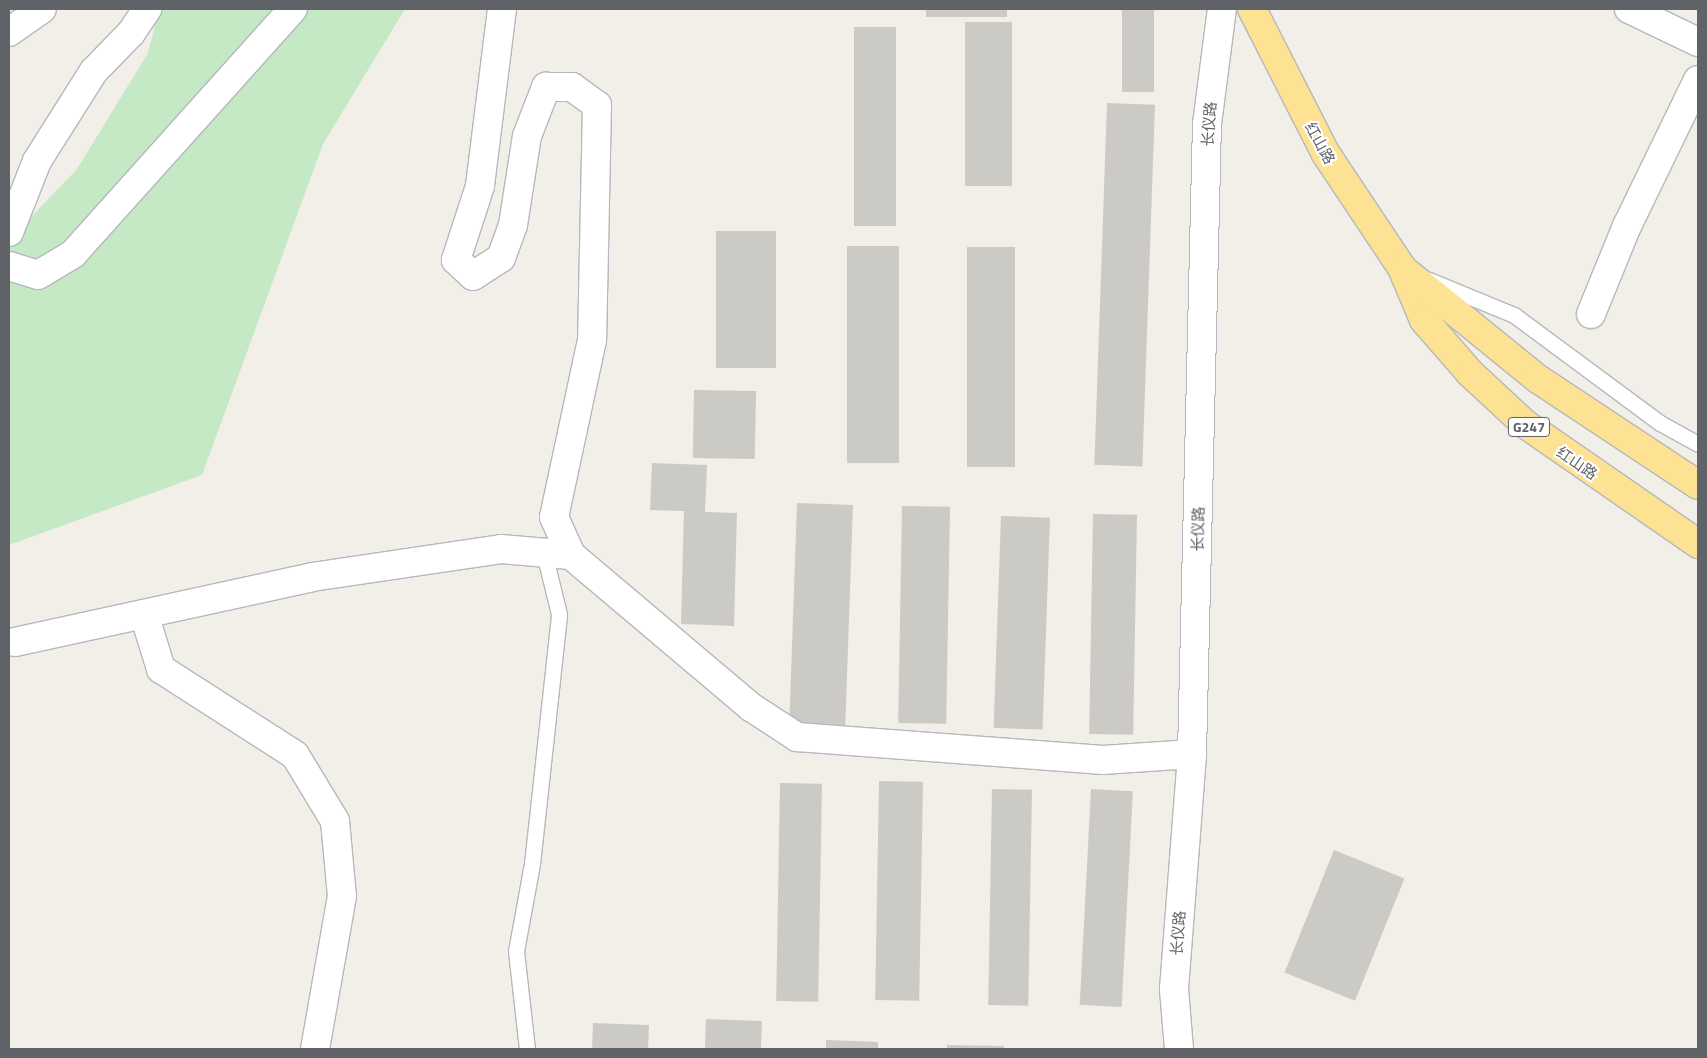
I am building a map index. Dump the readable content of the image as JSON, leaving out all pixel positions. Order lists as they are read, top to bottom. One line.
{"streets":{"highway":["红山路","G247"],"street":["长仪路"]}}
